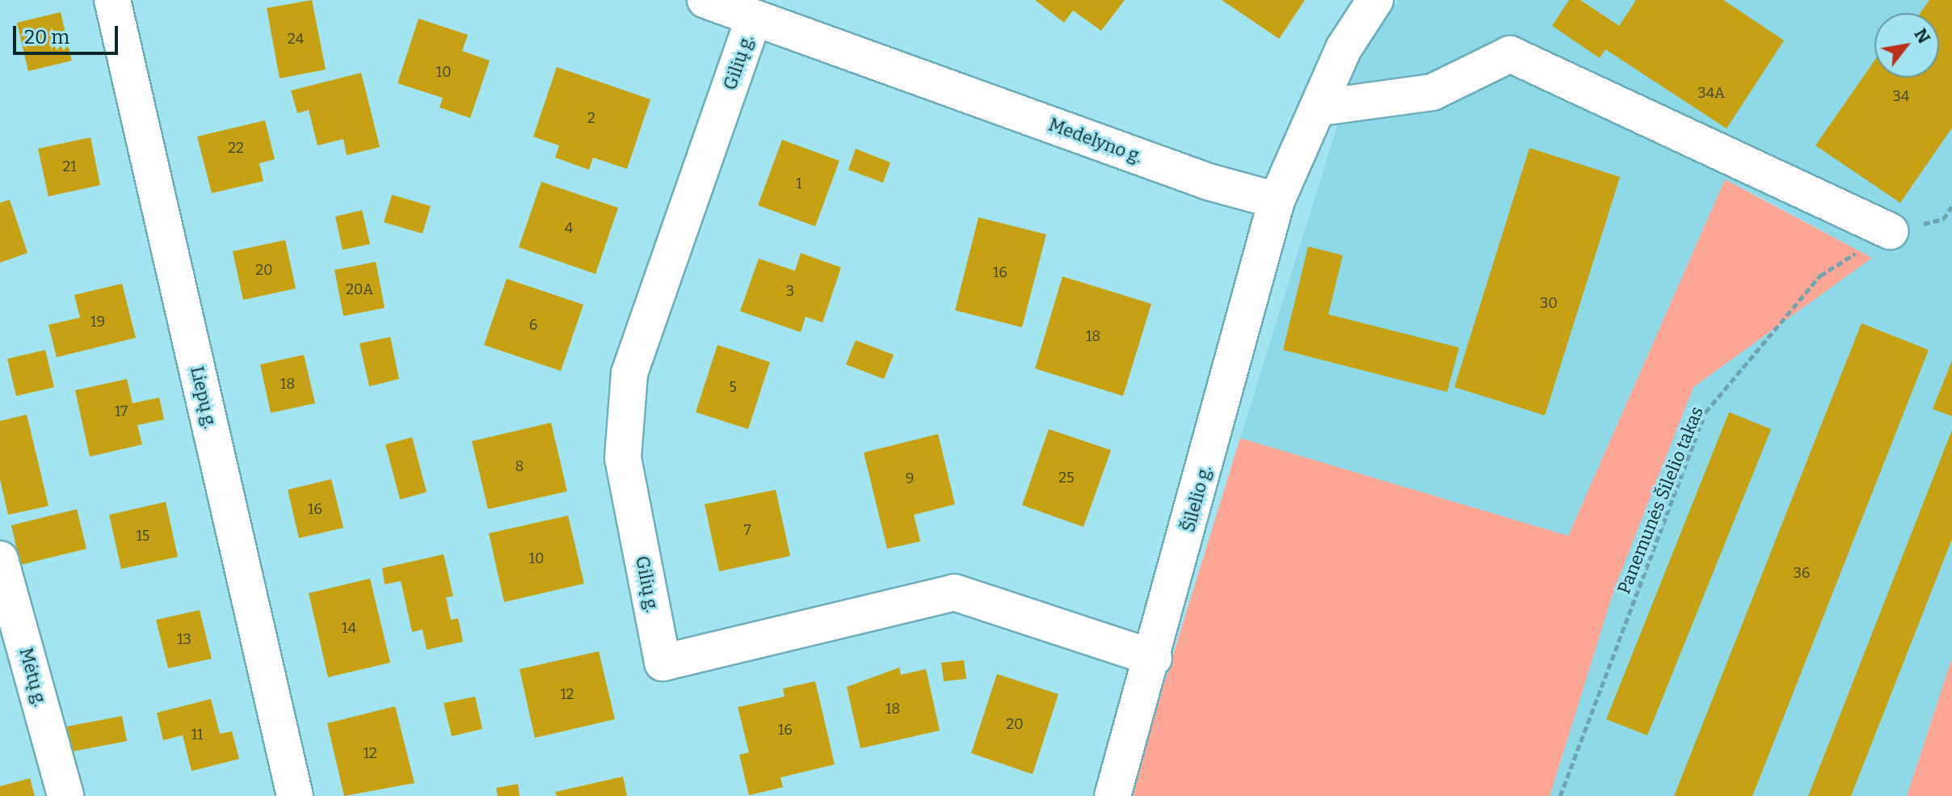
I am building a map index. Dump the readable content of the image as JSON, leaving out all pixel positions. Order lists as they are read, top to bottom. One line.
{"streets":{"street":["Gilių g.","Medelyno g.","Liepų g.","Šilelio g.","Mėtų g."],"path":["Panemunės Šilelio takas"]},"crossings":[["Gilių g.","Medelyno g."],["Gilių g.","Šilelio g."],["Medelyno g.","Šilelio g."]],"house_numbers":["24","10","34A","34","2","22","21","1","4","20","16","20A","3","30","19","6","18","18","5","17","8","25","9","16","7","15","10","36","14","13","12","18","20","16","11","12"],"scale_bar":"20 m","north":"top right"}
